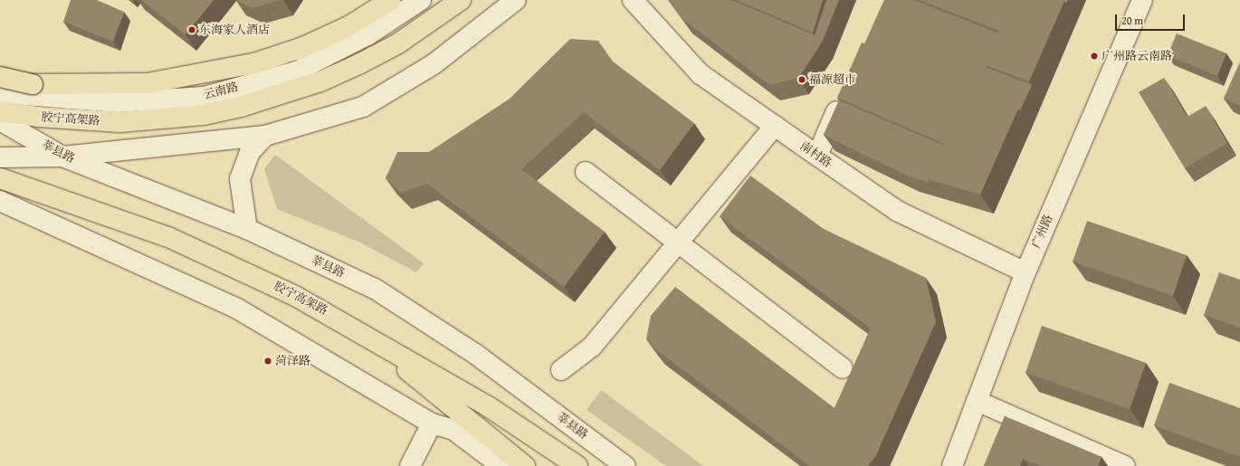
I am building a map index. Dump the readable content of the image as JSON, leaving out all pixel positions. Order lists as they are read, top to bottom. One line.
{"streets":{"highway":["胶宁高架路"],"main road":["云南路","莘县路","南村路","广州路"]},"crossings":[["南村路","广州路"]],"places":["东海家人酒店","广州路云南路","福源超市","菏泽路"],"scale_bar":"20 m"}
